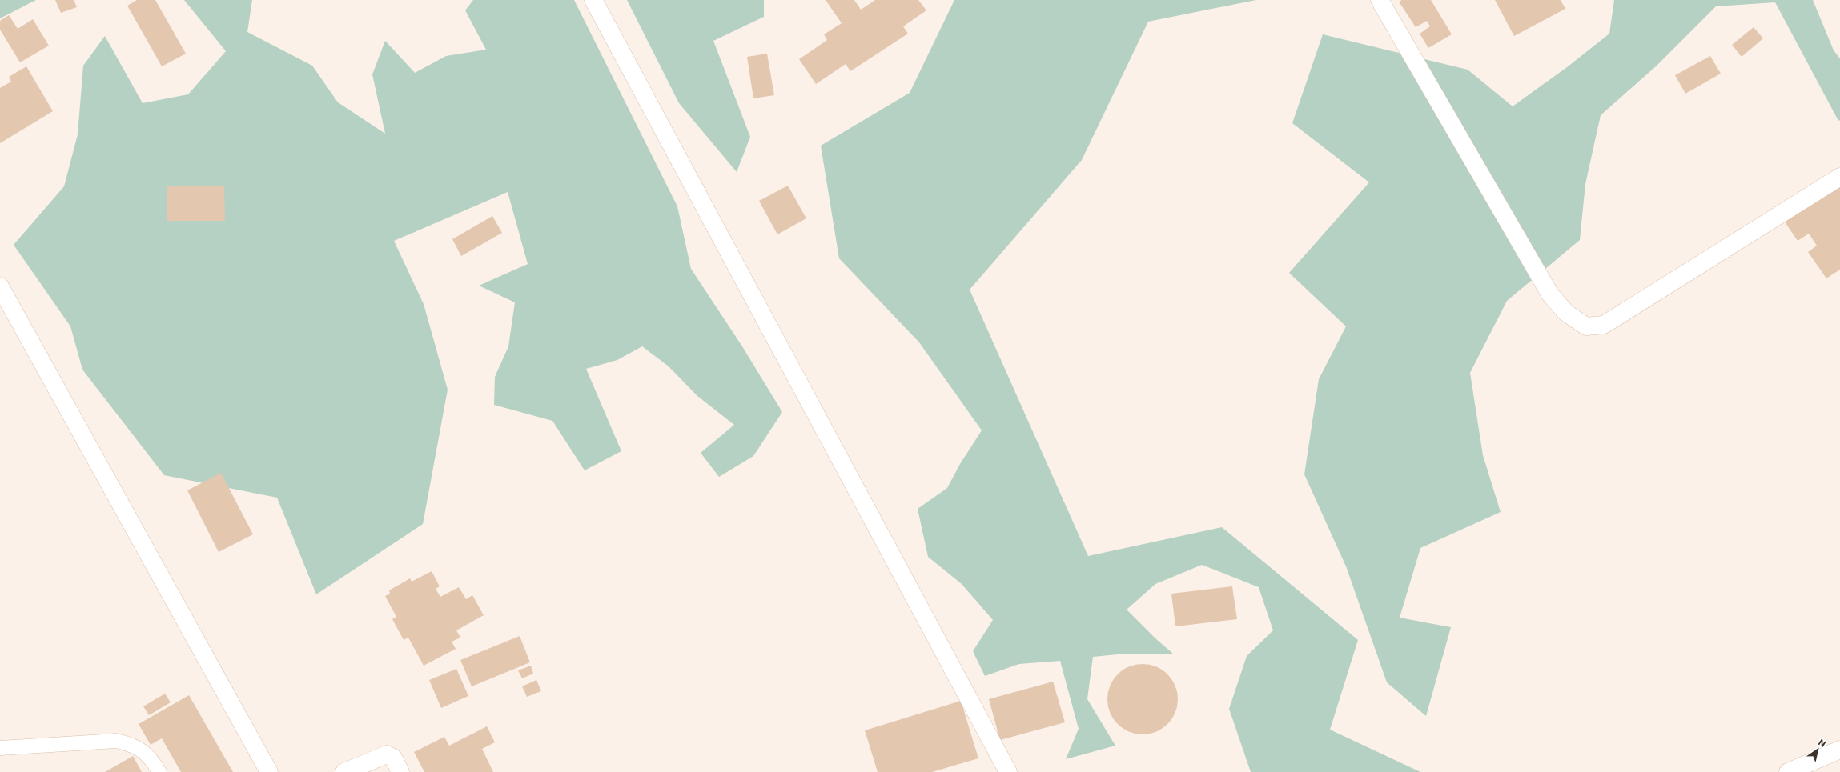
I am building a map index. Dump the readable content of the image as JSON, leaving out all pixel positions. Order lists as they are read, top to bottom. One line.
{"north":"top right"}
